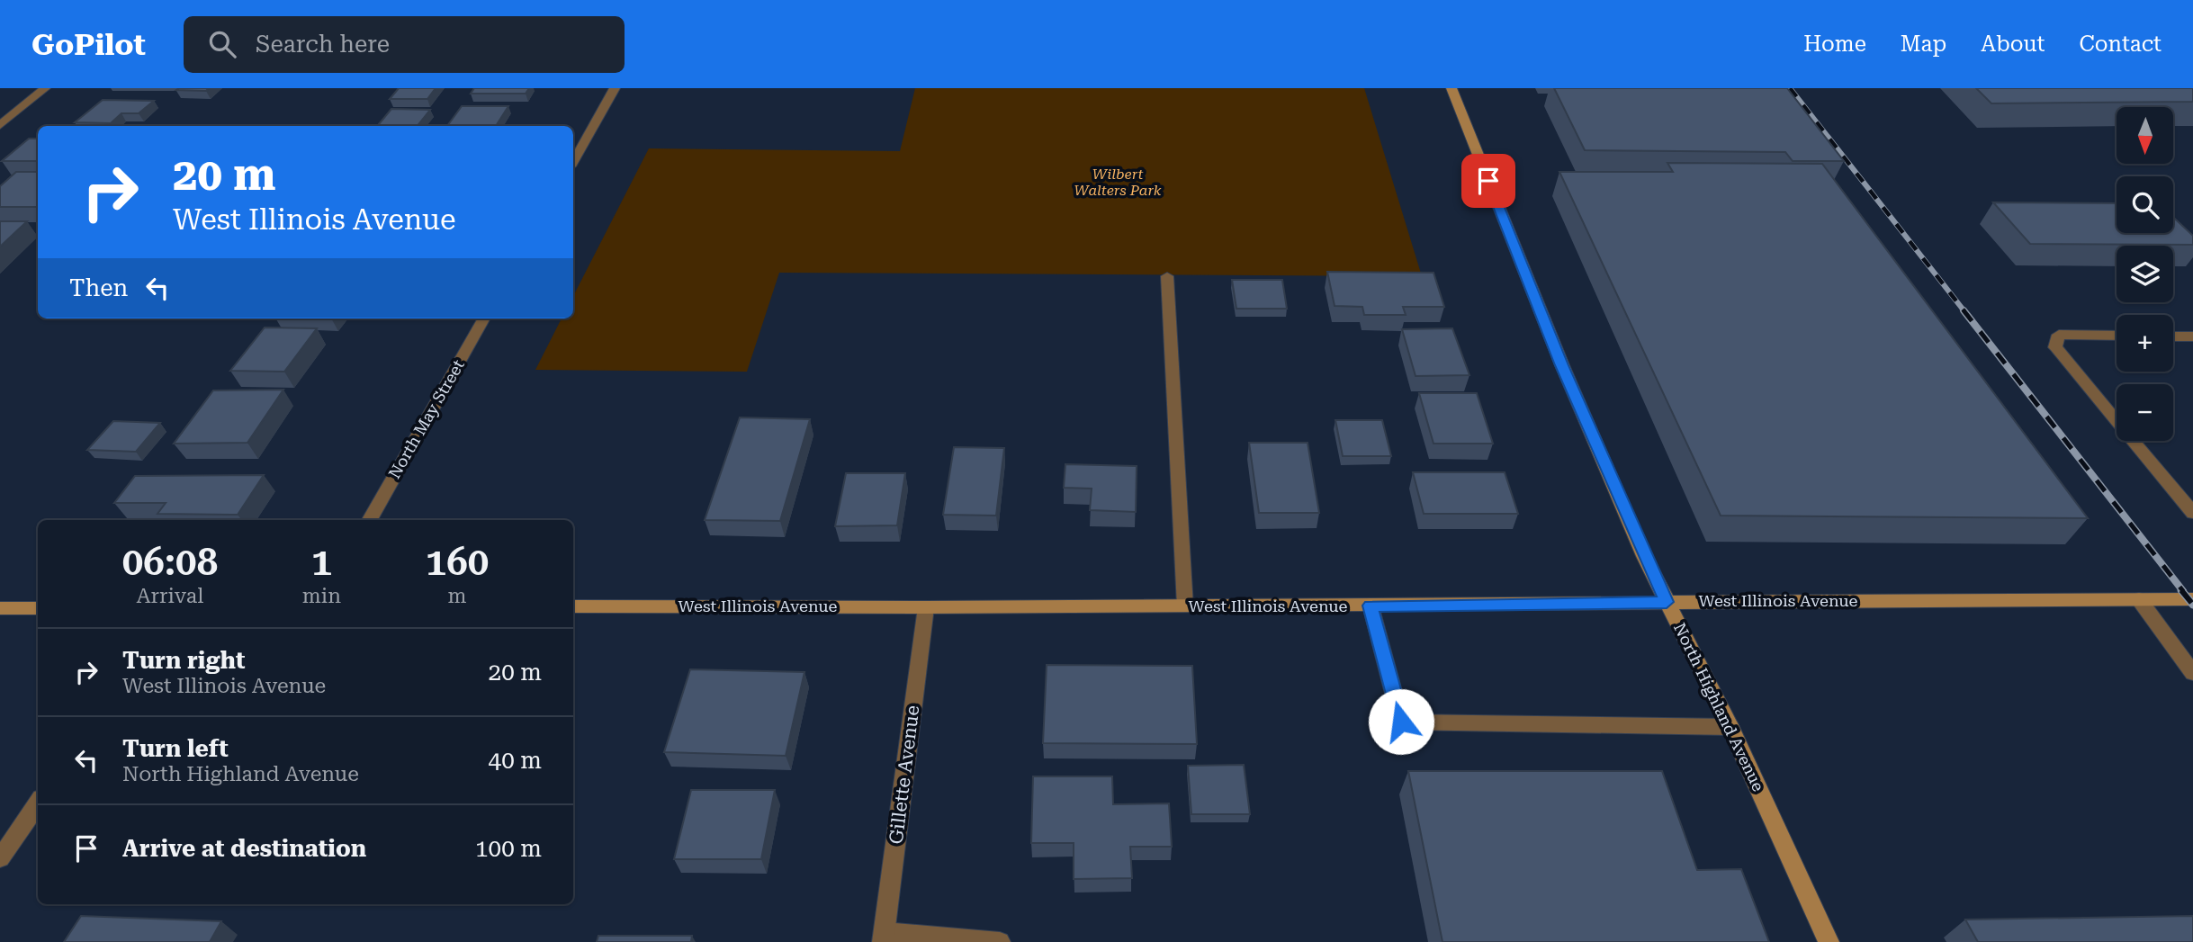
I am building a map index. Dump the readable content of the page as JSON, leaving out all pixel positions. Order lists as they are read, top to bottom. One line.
{"streets":{"main road":["West Illinois Avenue","North Highland Avenue"],"street":["North May Street","Gillette Avenue"]},"crossings":[["West Illinois Avenue","North Highland Avenue"],["West Illinois Avenue","Gillette Avenue"]],"parks":["Wilbert Walters Park"],"north":"bottom","page":{"header":"GoPilot","search":"Search here","nav":["Home","Map","About","Contact"],"map_buttons":["+","−"],"turn":["20 m","West Illinois Avenue"],"then":"Then","eta":["06:08","Arrival","1","min","160","m"],"list":[{"name":"Turn right","note":"West Illinois Avenue","value":"20 m"},{"name":"Turn left","note":"North Highland Avenue","value":"40 m"},{"name":"Arrive at destination","value":"100 m"}]}}
